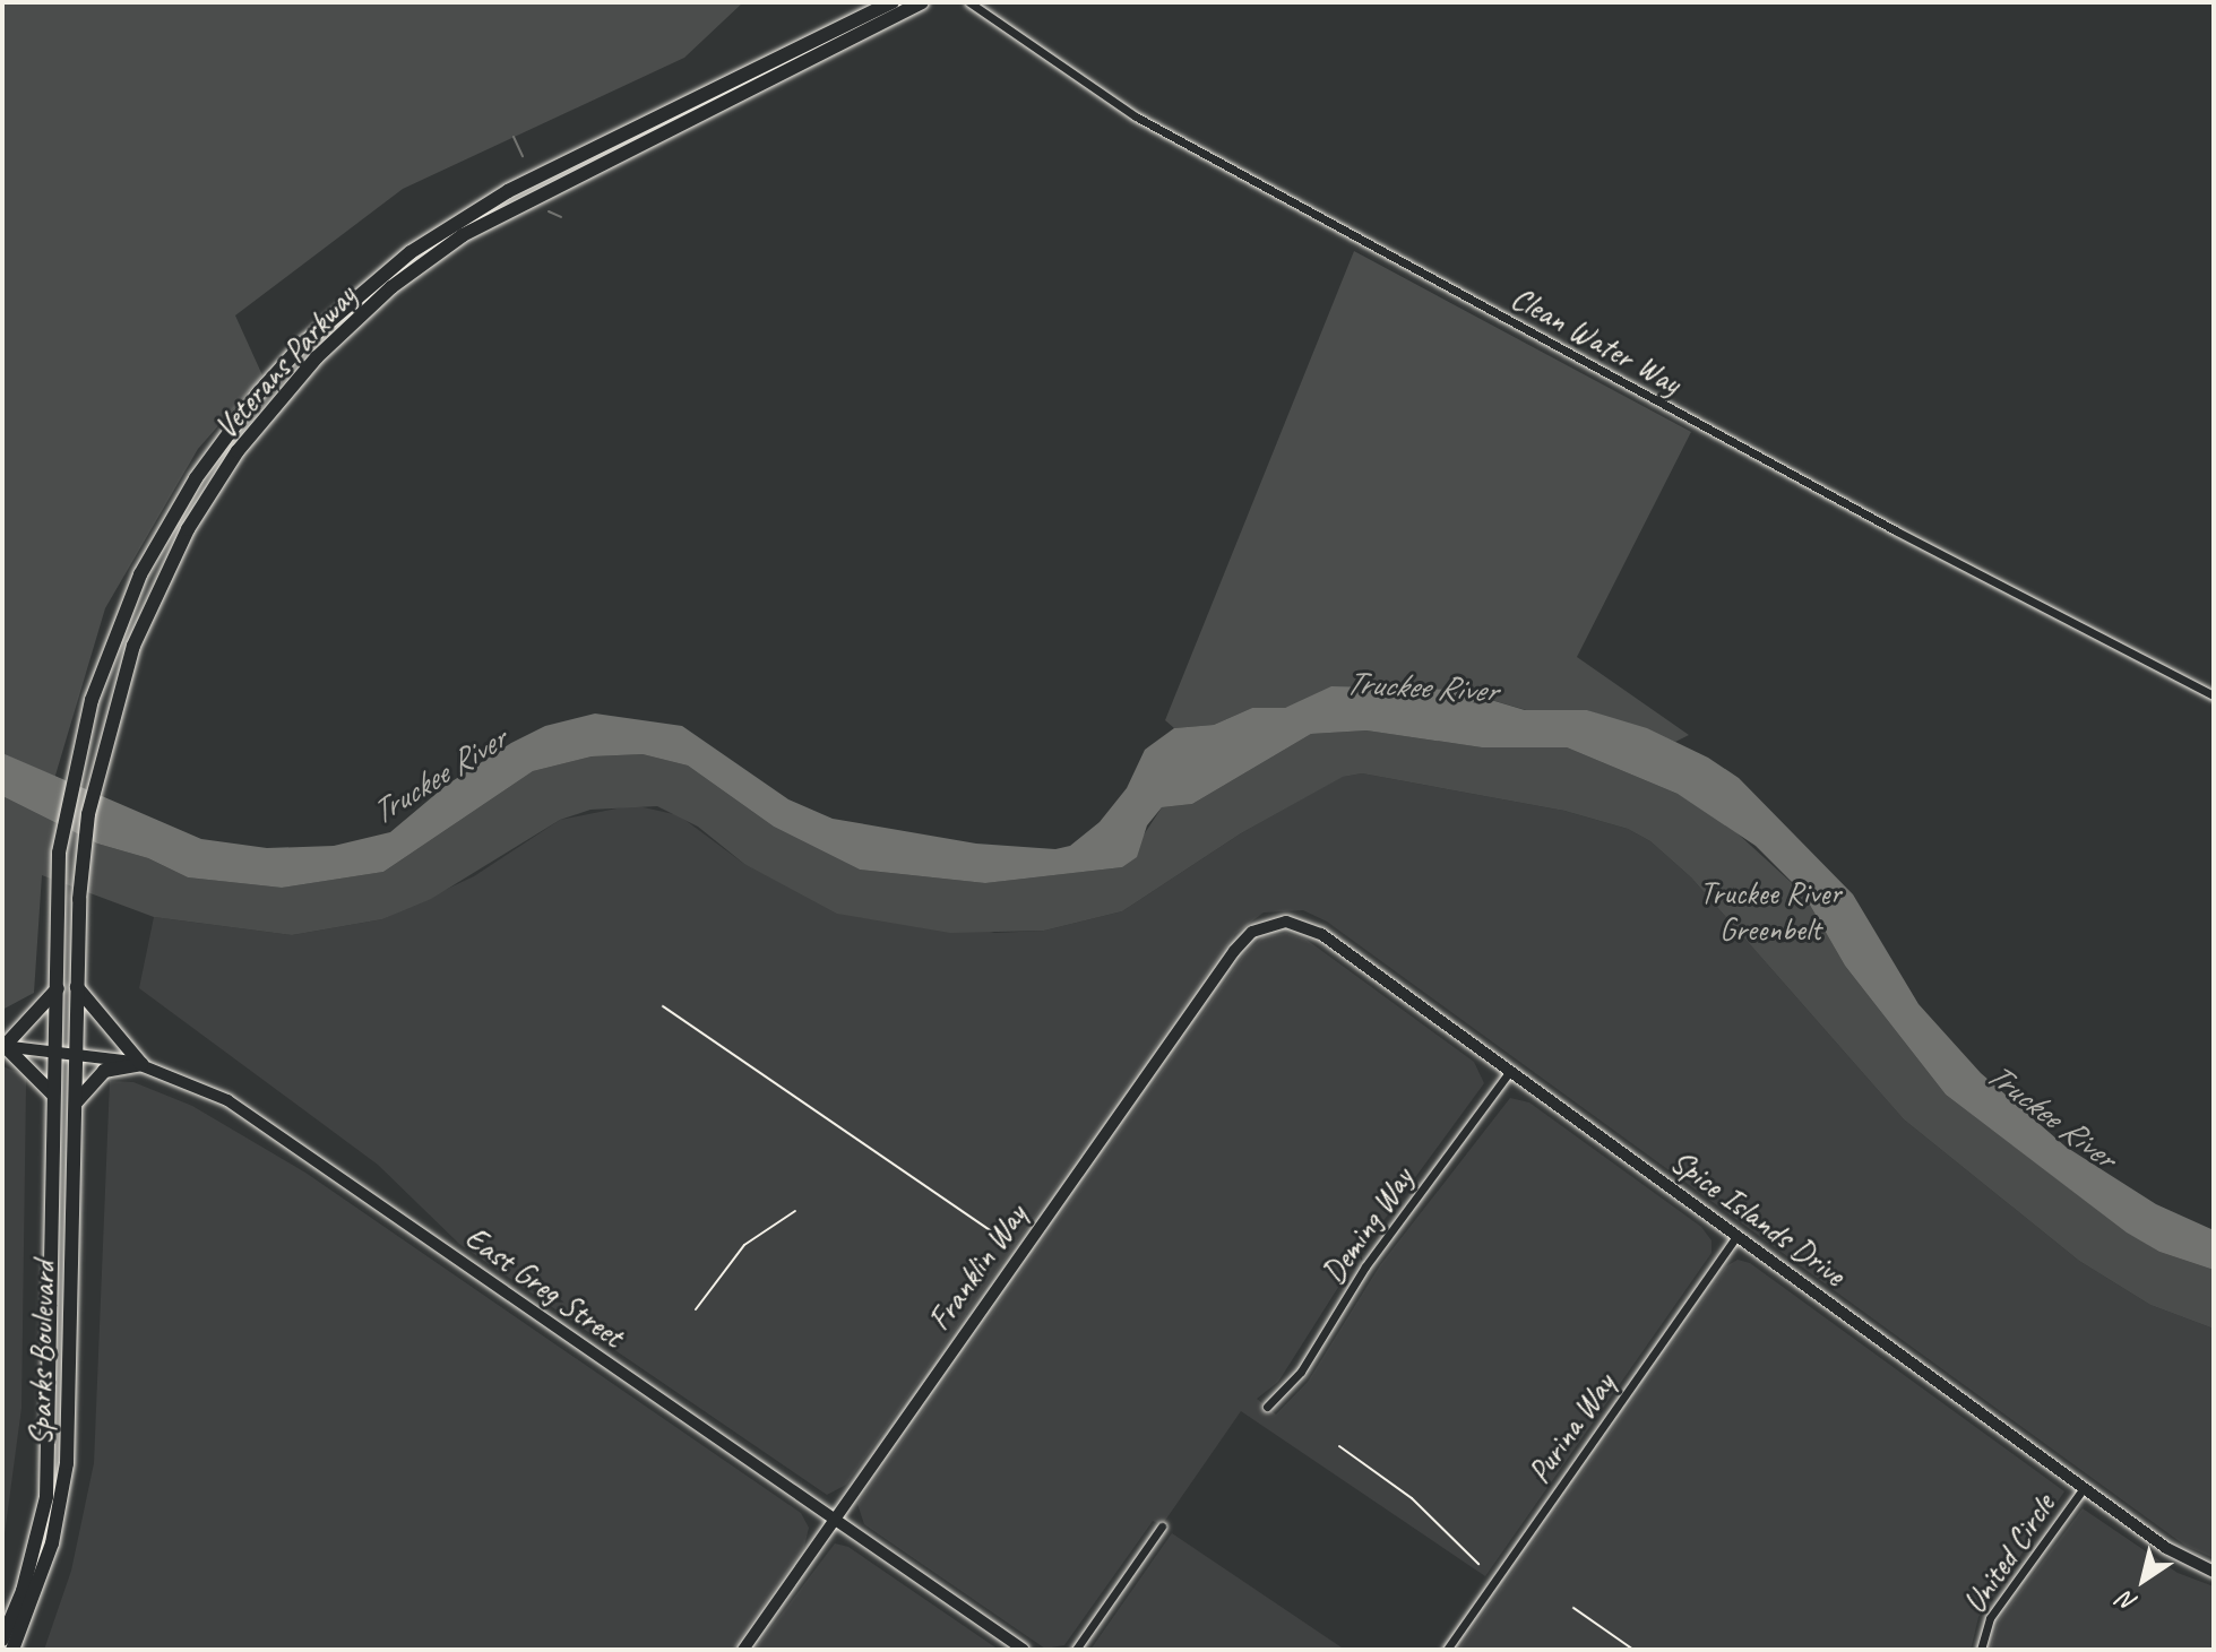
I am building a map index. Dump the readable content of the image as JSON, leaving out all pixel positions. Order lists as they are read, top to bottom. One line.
{"streets":{"main road":["Veterans Parkway","Sparks Boulevard"],"street":["Clean Water Way","Spice Islands Drive","Deming Way","Franklin Way","East Greg Street","Purina Way","United Circle"]},"crossings":[["Veterans Parkway","East Greg Street"],["Veterans Parkway","Sparks Boulevard"],["Spice Islands Drive","Deming Way"],["Spice Islands Drive","Franklin Way"],["Spice Islands Drive","Purina Way"],["Spice Islands Drive","United Circle"],["Franklin Way","East Greg Street"],["East Greg Street","Sparks Boulevard"]],"water":["Truckee River"],"parks":["Truckee River Greenbelt"],"north":"bottom left"}
